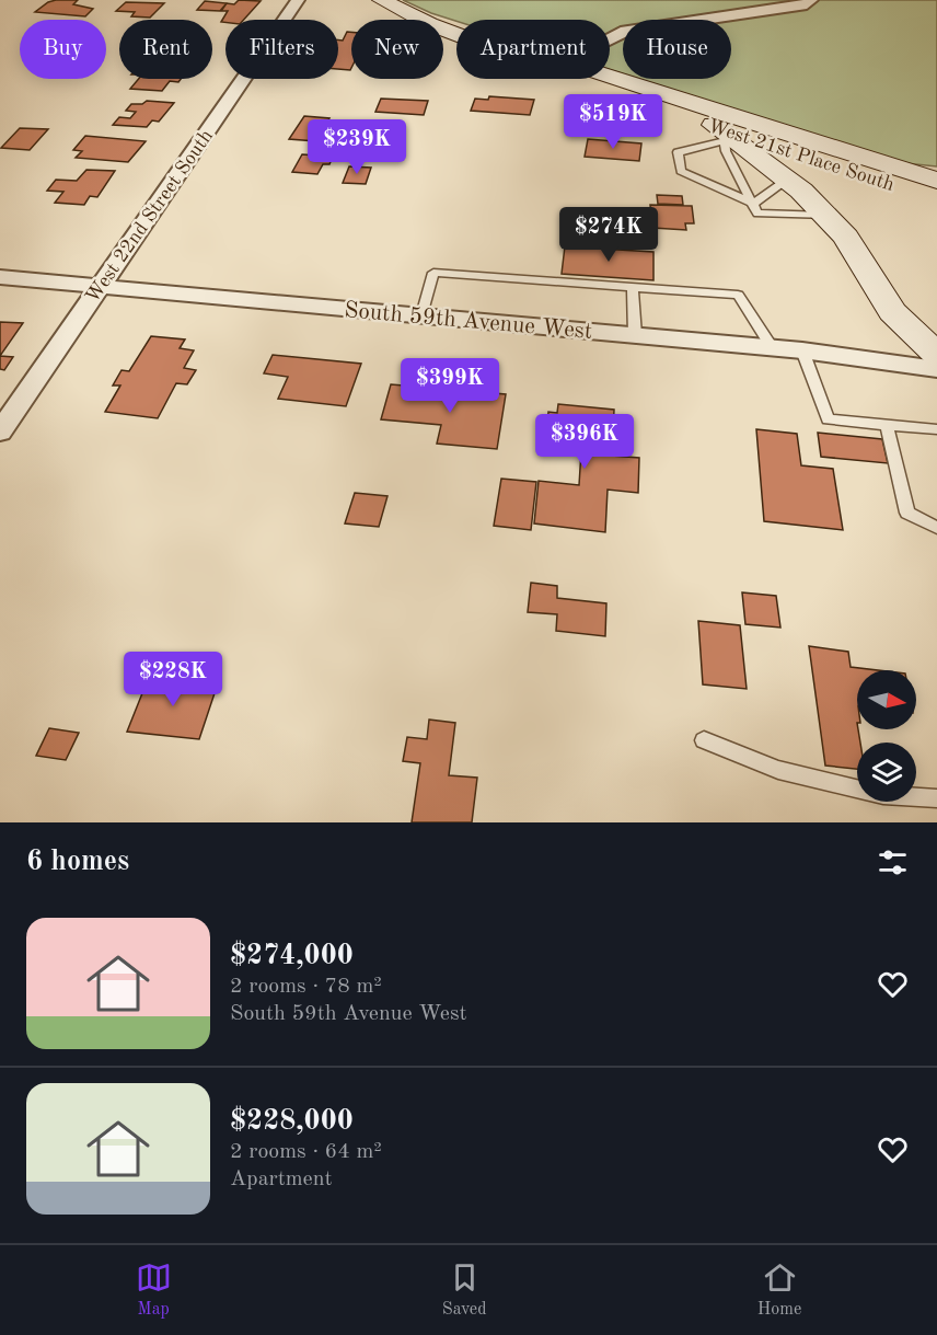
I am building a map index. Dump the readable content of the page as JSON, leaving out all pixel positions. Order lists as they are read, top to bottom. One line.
{"streets":{"street":["West 21st Place South","West 22nd Street South","South 59th Avenue West"]},"crossings":[["West 22nd Street South","South 59th Avenue West"]],"north":"right","page":{"chip":["Buy","Rent","Filters","New","Apartment","House"],"price":["$519K","$239K","$274K","$399K","$396K","$228K"],"heading":"6 homes","list":[{"name":"$274,000","note":"2 rooms · 78 m² · South 59th Avenue West"},{"name":"$228,000","note":"2 rooms · 64 m² · Apartment"}],"tabs":["Map","Saved","Home"]}}
